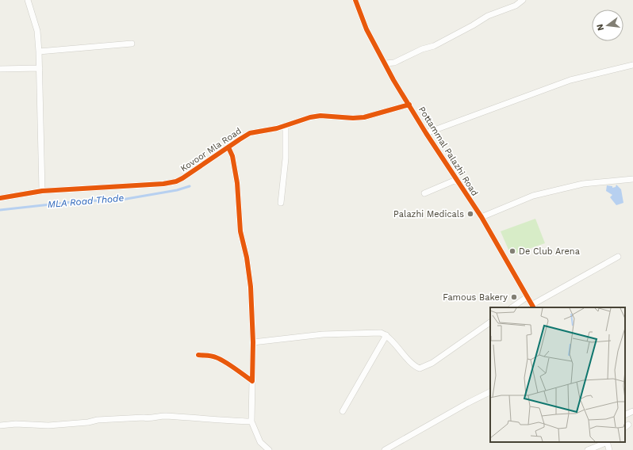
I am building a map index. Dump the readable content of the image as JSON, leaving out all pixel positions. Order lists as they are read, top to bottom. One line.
{"streets":{"street":["Kovoor Mla Road","Pottammal Palazhi Road"]},"crossings":[["Kovoor Mla Road","Pottammal Palazhi Road"]],"water":["MLA Road Thode"],"places":["Palazhi Medicals","De Club Arena","Famous Bakery"],"north":"left"}
